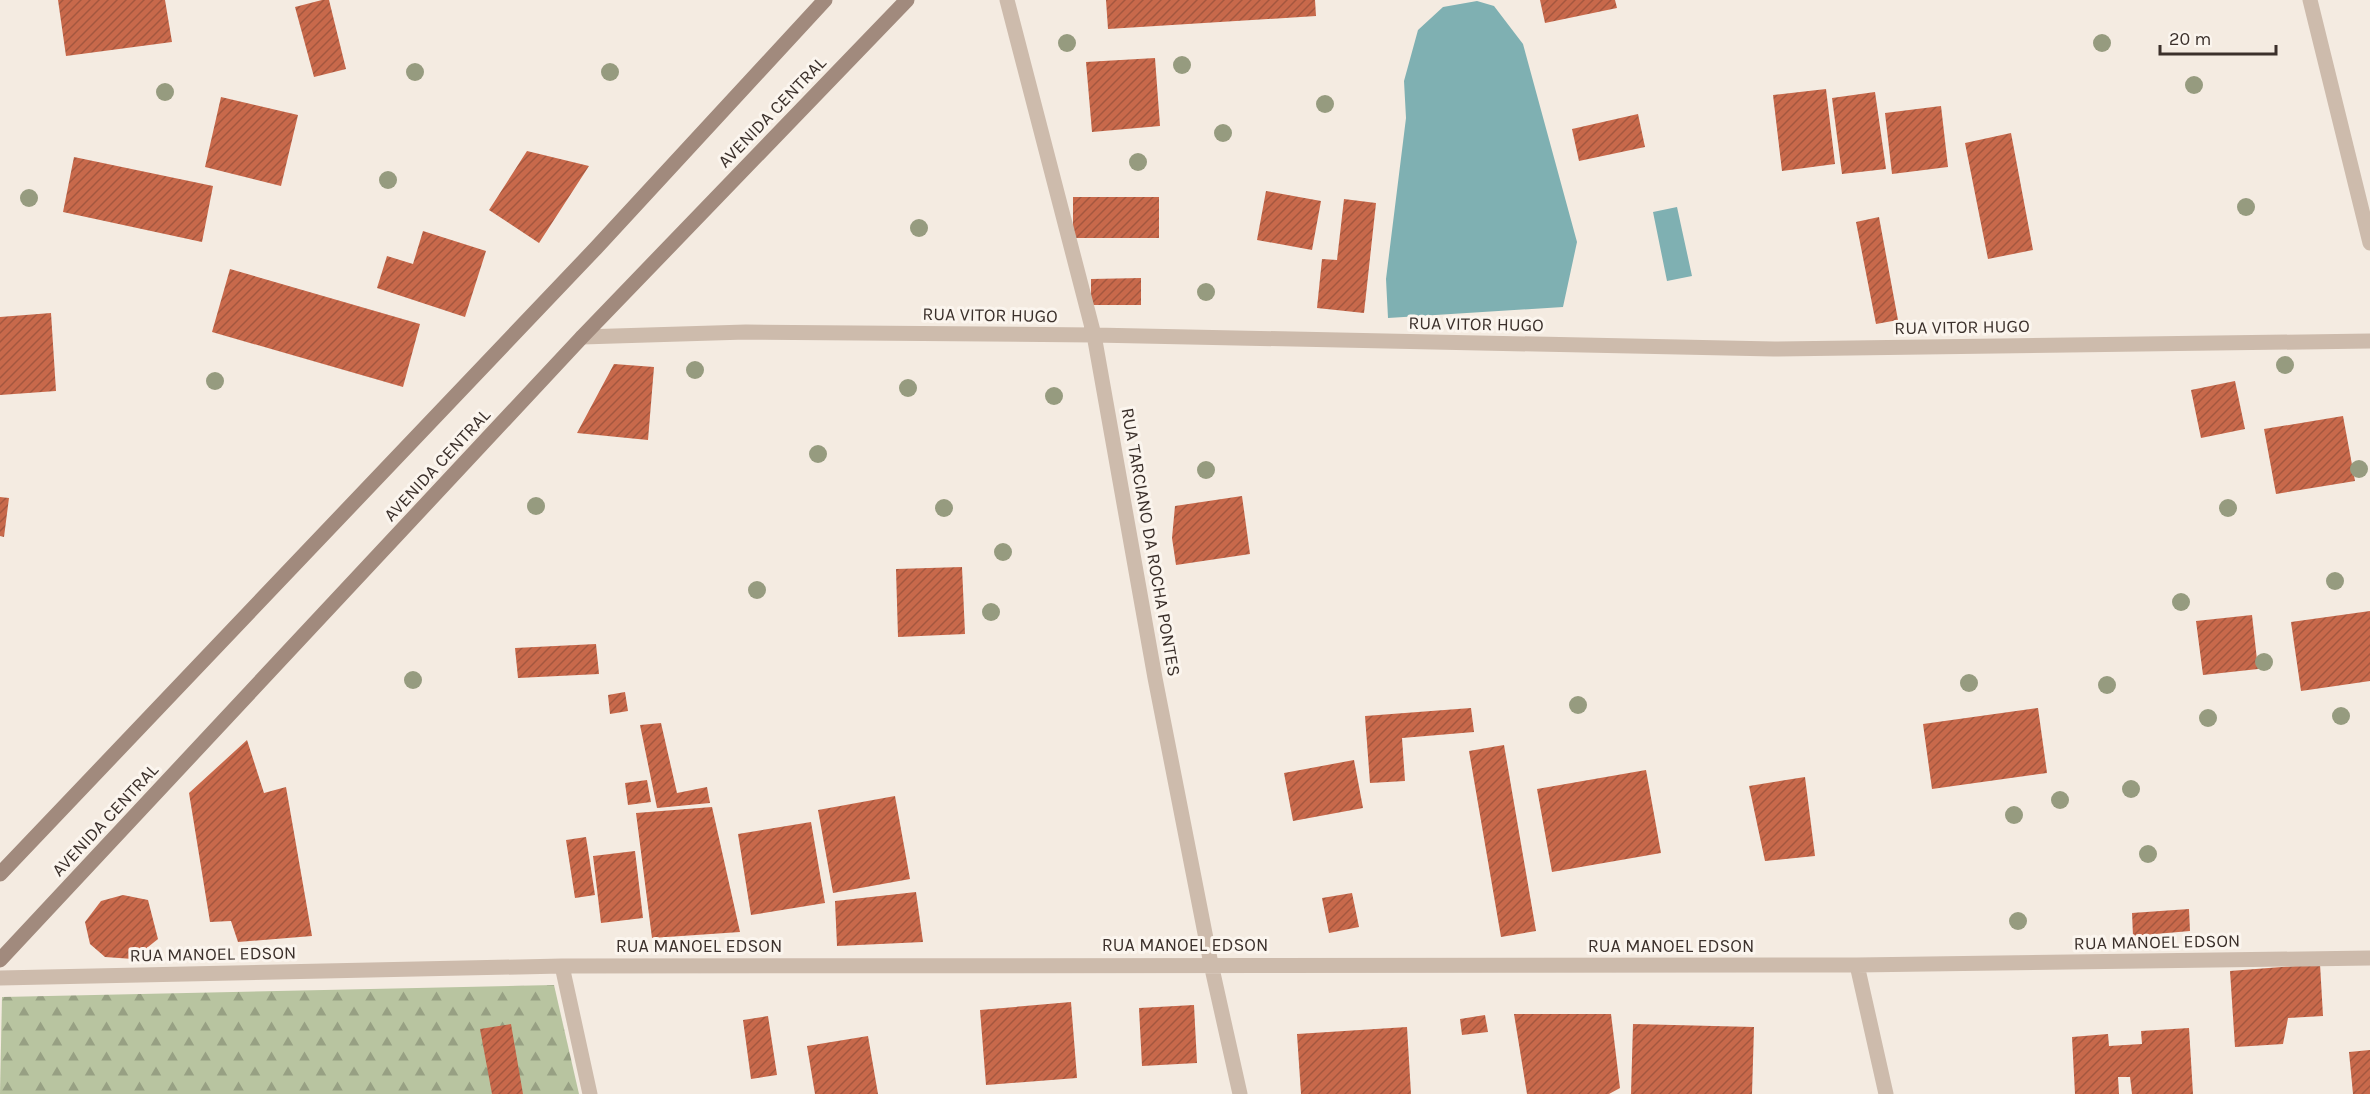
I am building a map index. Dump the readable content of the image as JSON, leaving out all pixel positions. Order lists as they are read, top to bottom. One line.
{"streets":{"main road":["AVENIDA CENTRAL"],"street":["RUA VITOR HUGO","RUA TARCIANO DA ROCHA PONTES","RUA MANOEL EDSON"]},"crossings":[["AVENIDA CENTRAL","RUA VITOR HUGO"],["RUA VITOR HUGO","RUA TARCIANO DA ROCHA PONTES"],["RUA TARCIANO DA ROCHA PONTES","RUA MANOEL EDSON"]],"scale_bar":"20 m"}
